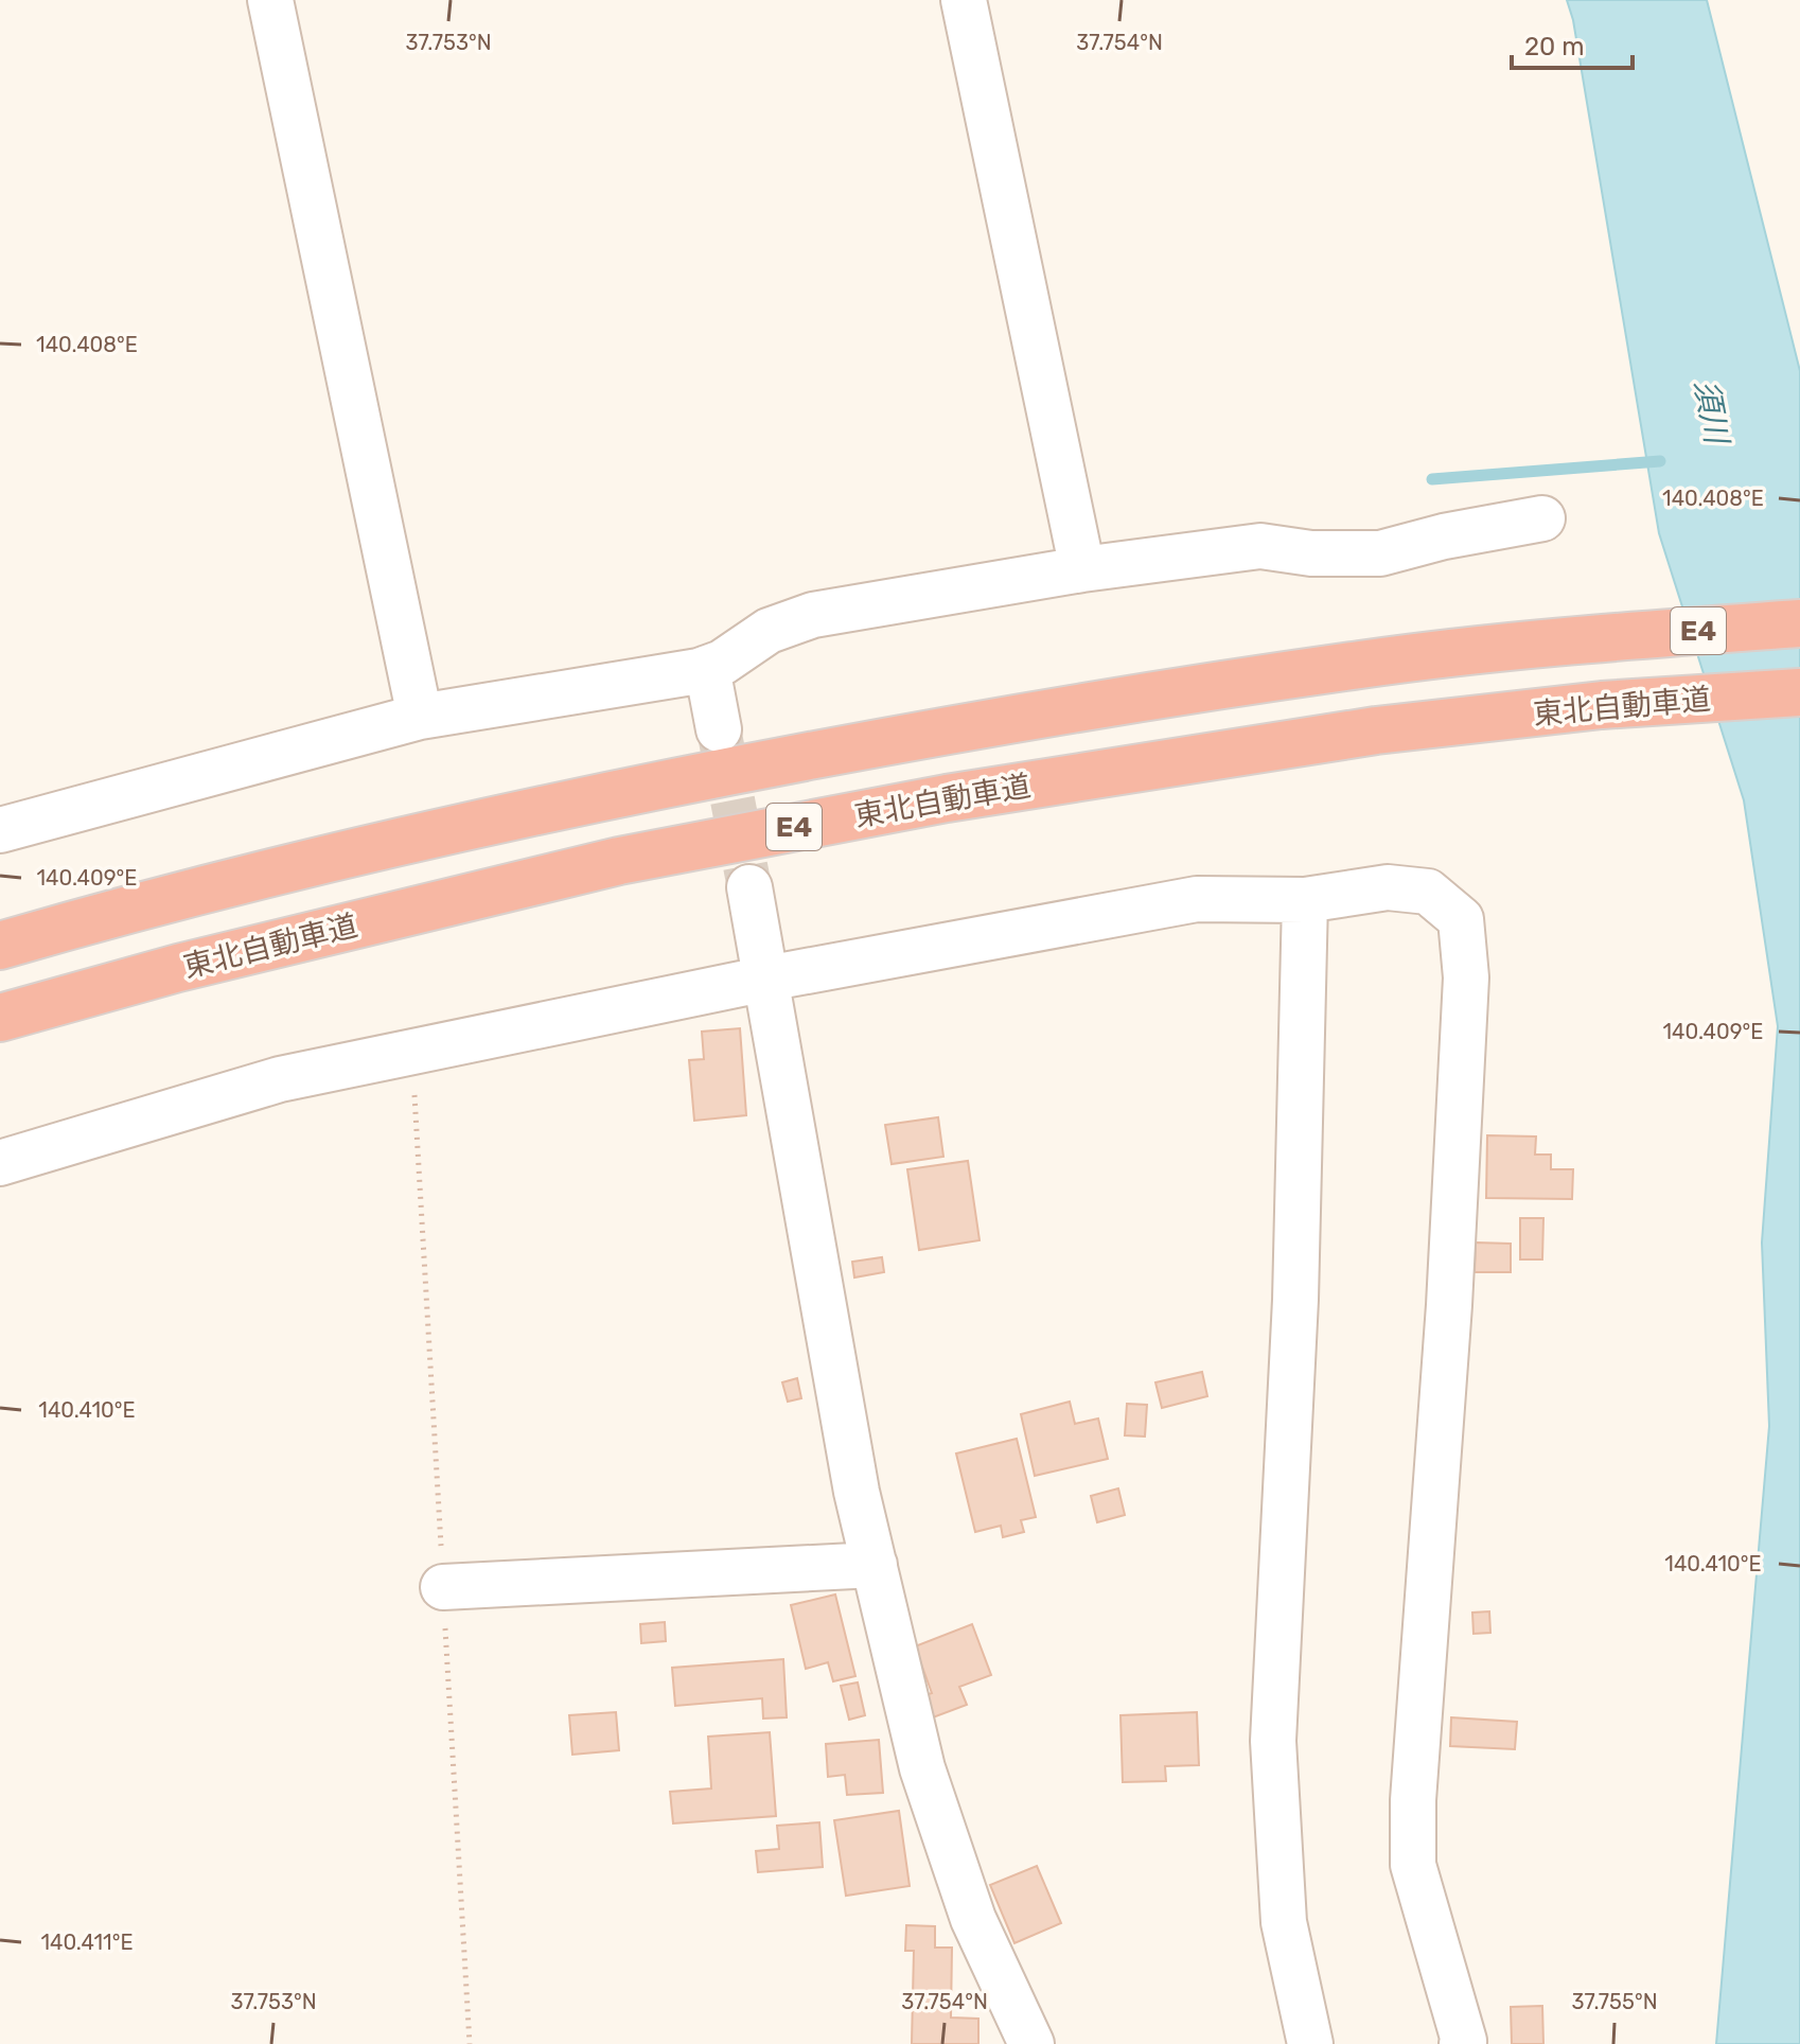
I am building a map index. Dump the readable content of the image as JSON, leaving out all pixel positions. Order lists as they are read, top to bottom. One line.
{"streets":{"highway":["E4","東北自動車道"]},"water":["須川"],"scale_bar":"20 m","coordinates":["37.753°N","37.754°N","140.408°E","140.409°E","140.410°E","140.411°E","37.755°N"]}
